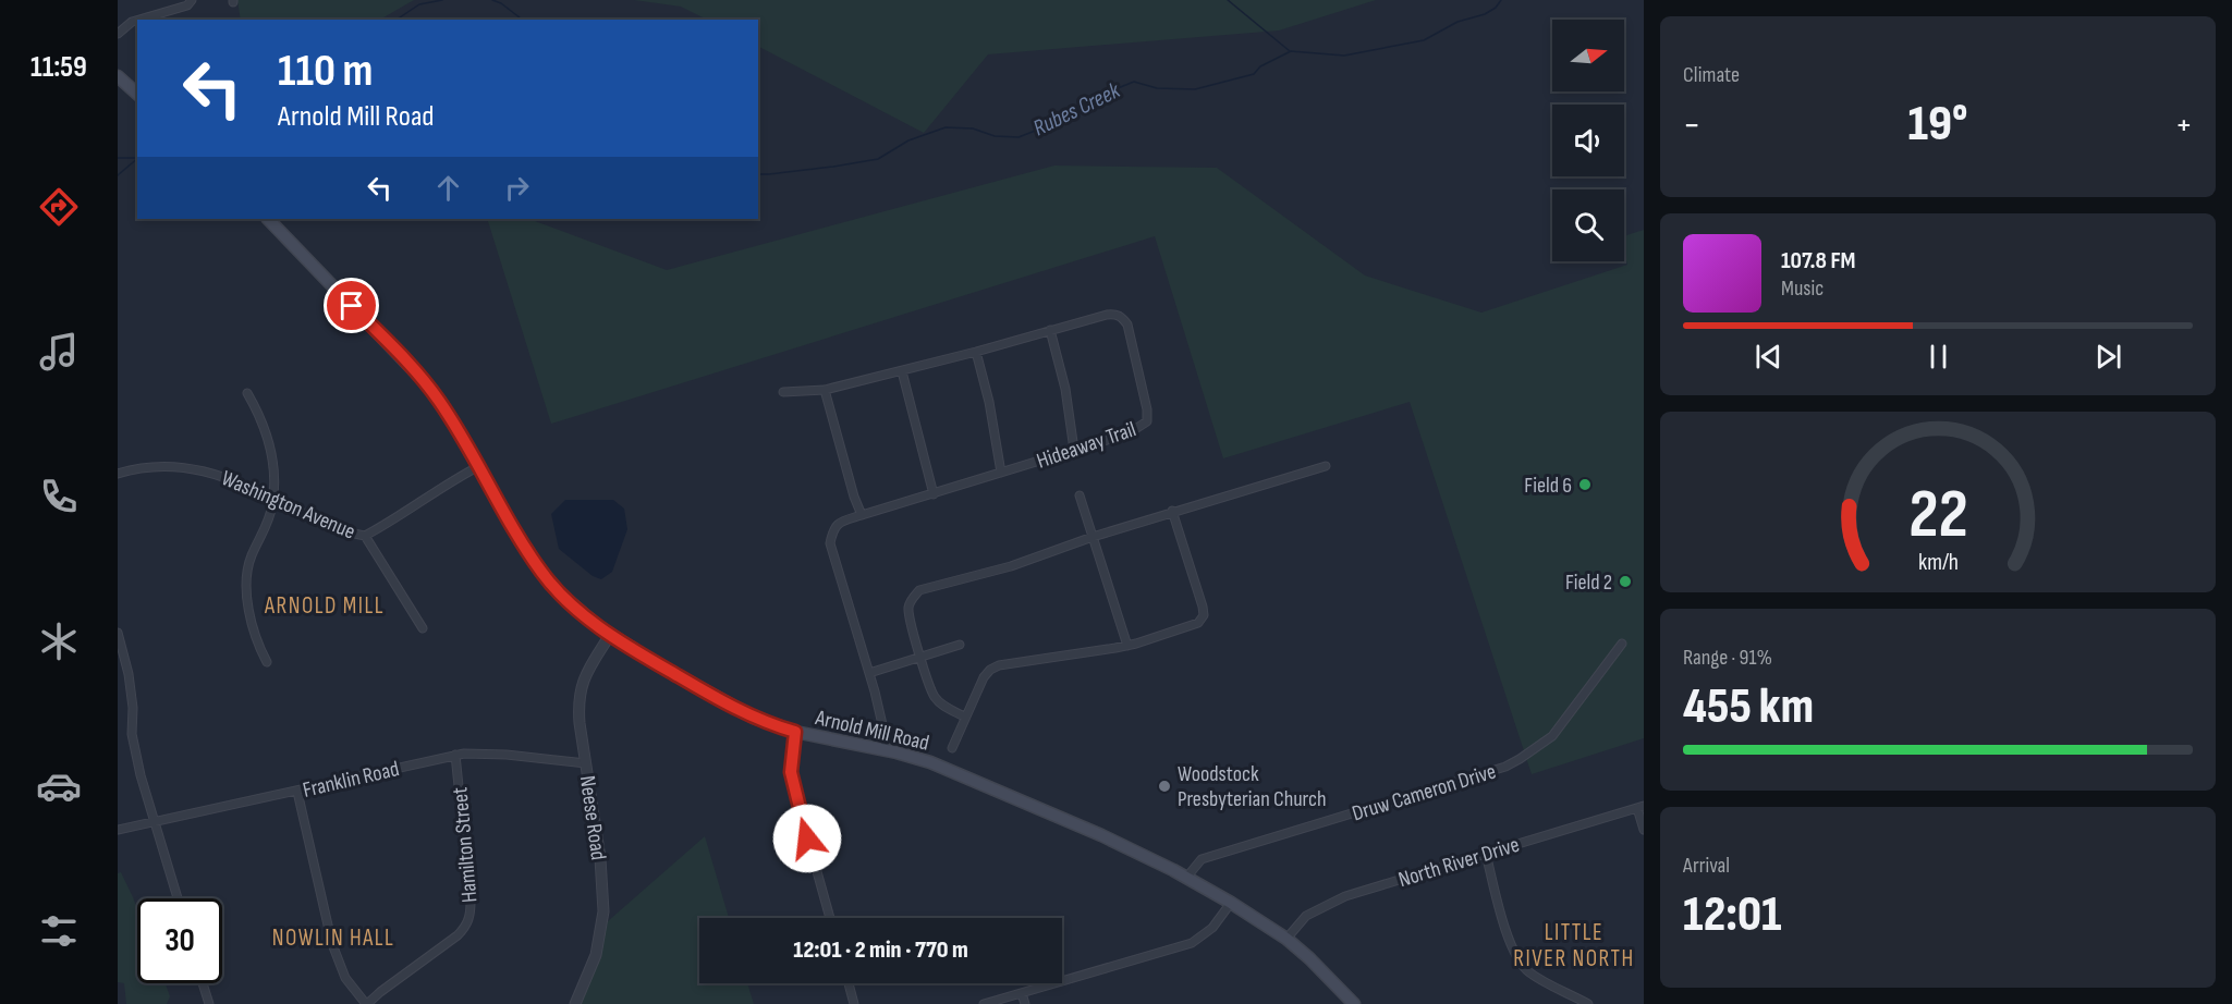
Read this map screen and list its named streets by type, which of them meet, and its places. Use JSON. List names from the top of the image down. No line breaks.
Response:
{"streets":{"main road":["Arnold Mill Road"],"street":["Hideaway Trail","Washington Avenue","Franklin Road","Druw Cameron Drive","Neese Road","Hamilton Street","North River Drive"]},"crossings":[["Washington Avenue","Arnold Mill Road"],["Arnold Mill Road","Druw Cameron Drive"],["Arnold Mill Road","Neese Road"],["Arnold Mill Road","North River Drive"],["Franklin Road","Neese Road"],["Franklin Road","Hamilton Street"]],"districts":["ARNOLD MILL","LITTLE RIVER NORTH","NOWLIN HALL"],"water":["Rubes Creek"],"places":["Field 6","Field 2","Woodstock Presbyterian Church"],"north":"right","page":{"tabs":"11:59","tile":["Climate",["Range · 91%","455 km"],["Arrival","12:01"]],"turn":["110 m","Arnold Mill Road"],"heat":["−","19°","+"],"song":["107.8 FM","Music"],"limit":"30","trip":"12:01 · 2 min · 770 m","gauge":["22","km/h"]}}
